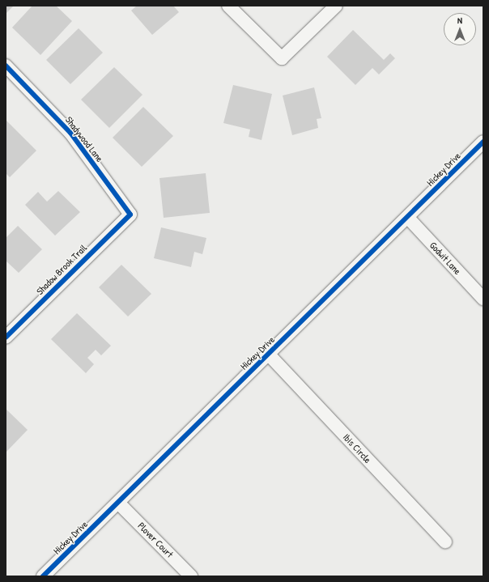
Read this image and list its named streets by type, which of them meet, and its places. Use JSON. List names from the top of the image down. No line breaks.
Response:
{"streets":{"street":["Shadywood Lane","Hickey Drive","Godwit Lane","Shadow Brook Trail","Ibis Circle","Plover Court"]},"crossings":[["Shadywood Lane","Shadow Brook Trail"],["Hickey Drive","Godwit Lane"],["Hickey Drive","Ibis Circle"],["Hickey Drive","Plover Court"]],"north":"top"}
